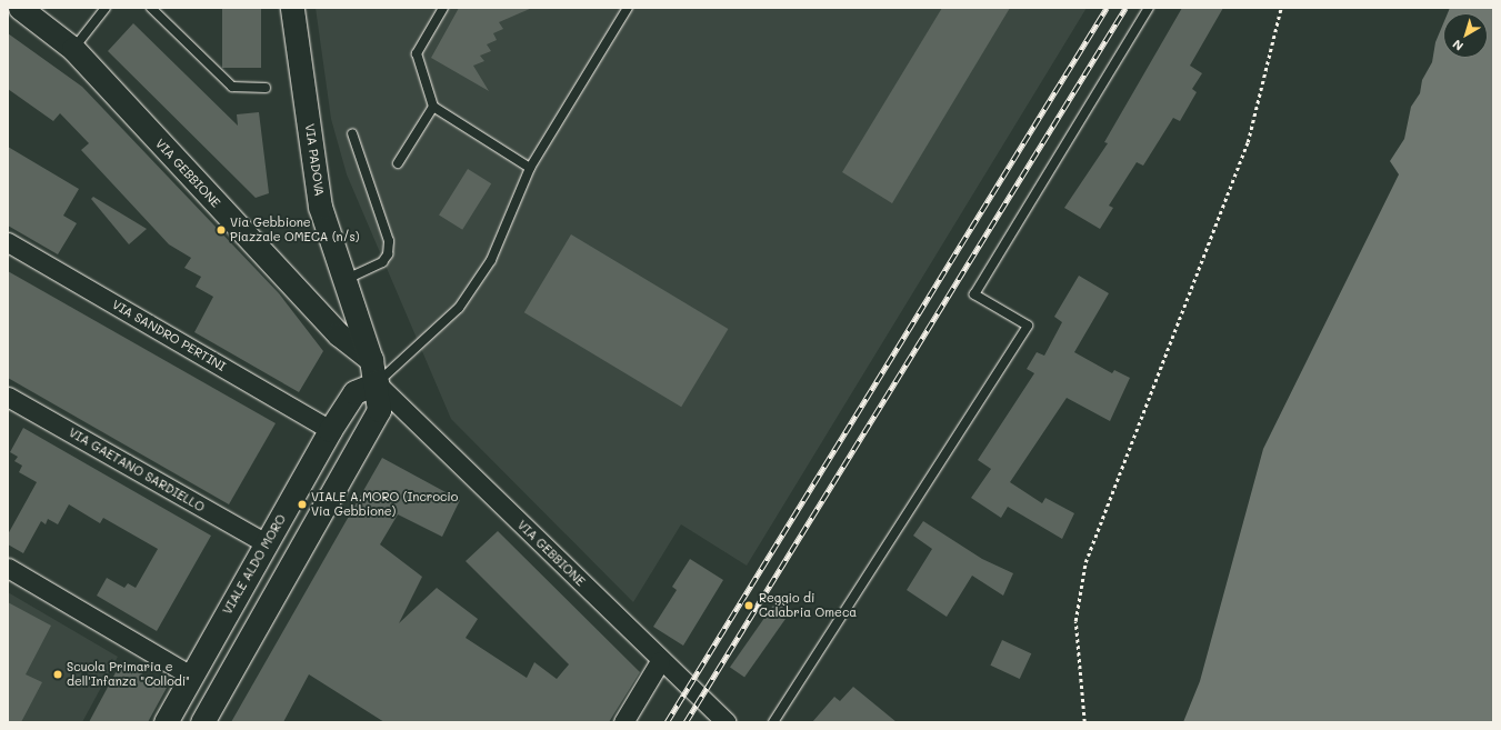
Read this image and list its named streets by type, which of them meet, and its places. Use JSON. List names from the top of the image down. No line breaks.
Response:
{"streets":{"street":["VIA PADOVA","VIA GEBBIONE","VIA SANDRO PERTINI","VIA GAETANO SARDIELLO","VIALE ALDO MORO"]},"crossings":[["VIA PADOVA","VIA GEBBIONE"],["VIA PADOVA","VIALE ALDO MORO"],["VIA GEBBIONE","VIALE ALDO MORO"],["VIA SANDRO PERTINI","VIALE ALDO MORO"],["VIA GAETANO SARDIELLO","VIALE ALDO MORO"]],"places":["Via Gebbione Piazzale OMECA (n/s)","VIALE A.MORO (Incrocio Via Gebbione)","Reggio di Calabria Omeca","Scuola Primaria e dell'Infanza \"Collodi\""],"north":"bottom left"}
